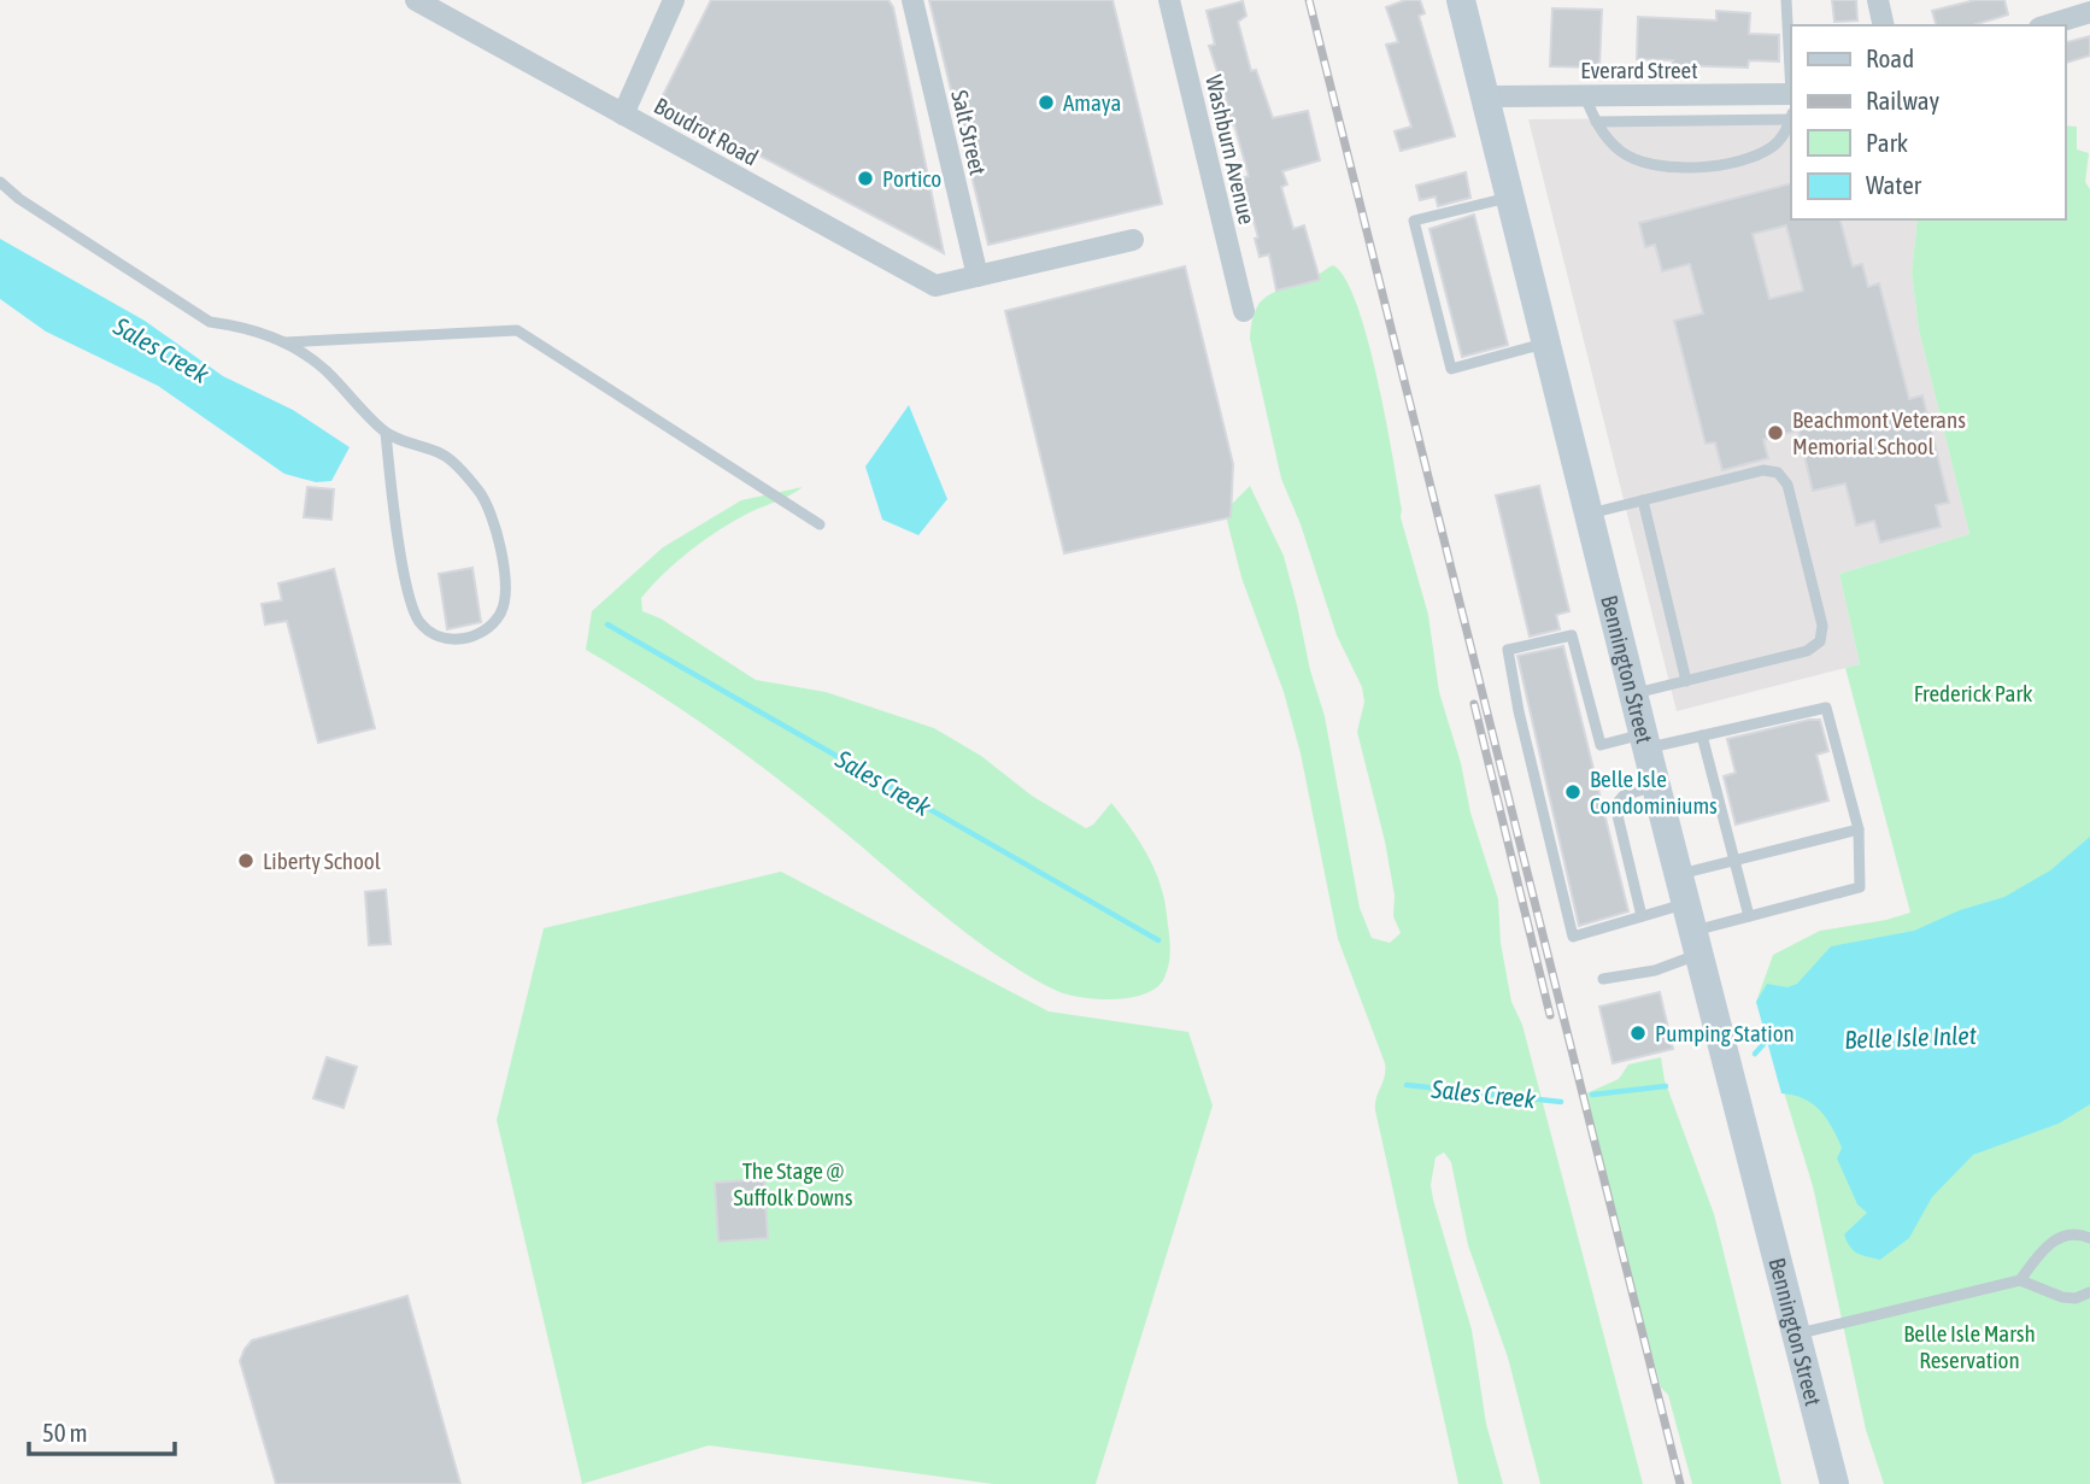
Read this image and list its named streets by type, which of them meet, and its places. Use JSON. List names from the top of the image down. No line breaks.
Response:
{"streets":{"main road":["Bennington Street"],"street":["Everard Street","Boudrot Road","Salt Street","Washburn Avenue"]},"crossings":[["Everard Street","Bennington Street"],["Boudrot Road","Salt Street"]],"water":["Sales Creek","Belle Isle Inlet"],"parks":["Frederick Park","The Stage @ Suffolk Downs","Belle Isle Marsh Reservation"],"places":["Amaya","Portico","Beachmont Veterans Memorial School","Belle Isle Condominiums","Liberty School","Pumping Station"],"legend":["Road","Railway","Park","Water"],"scale_bar":"50 m"}
